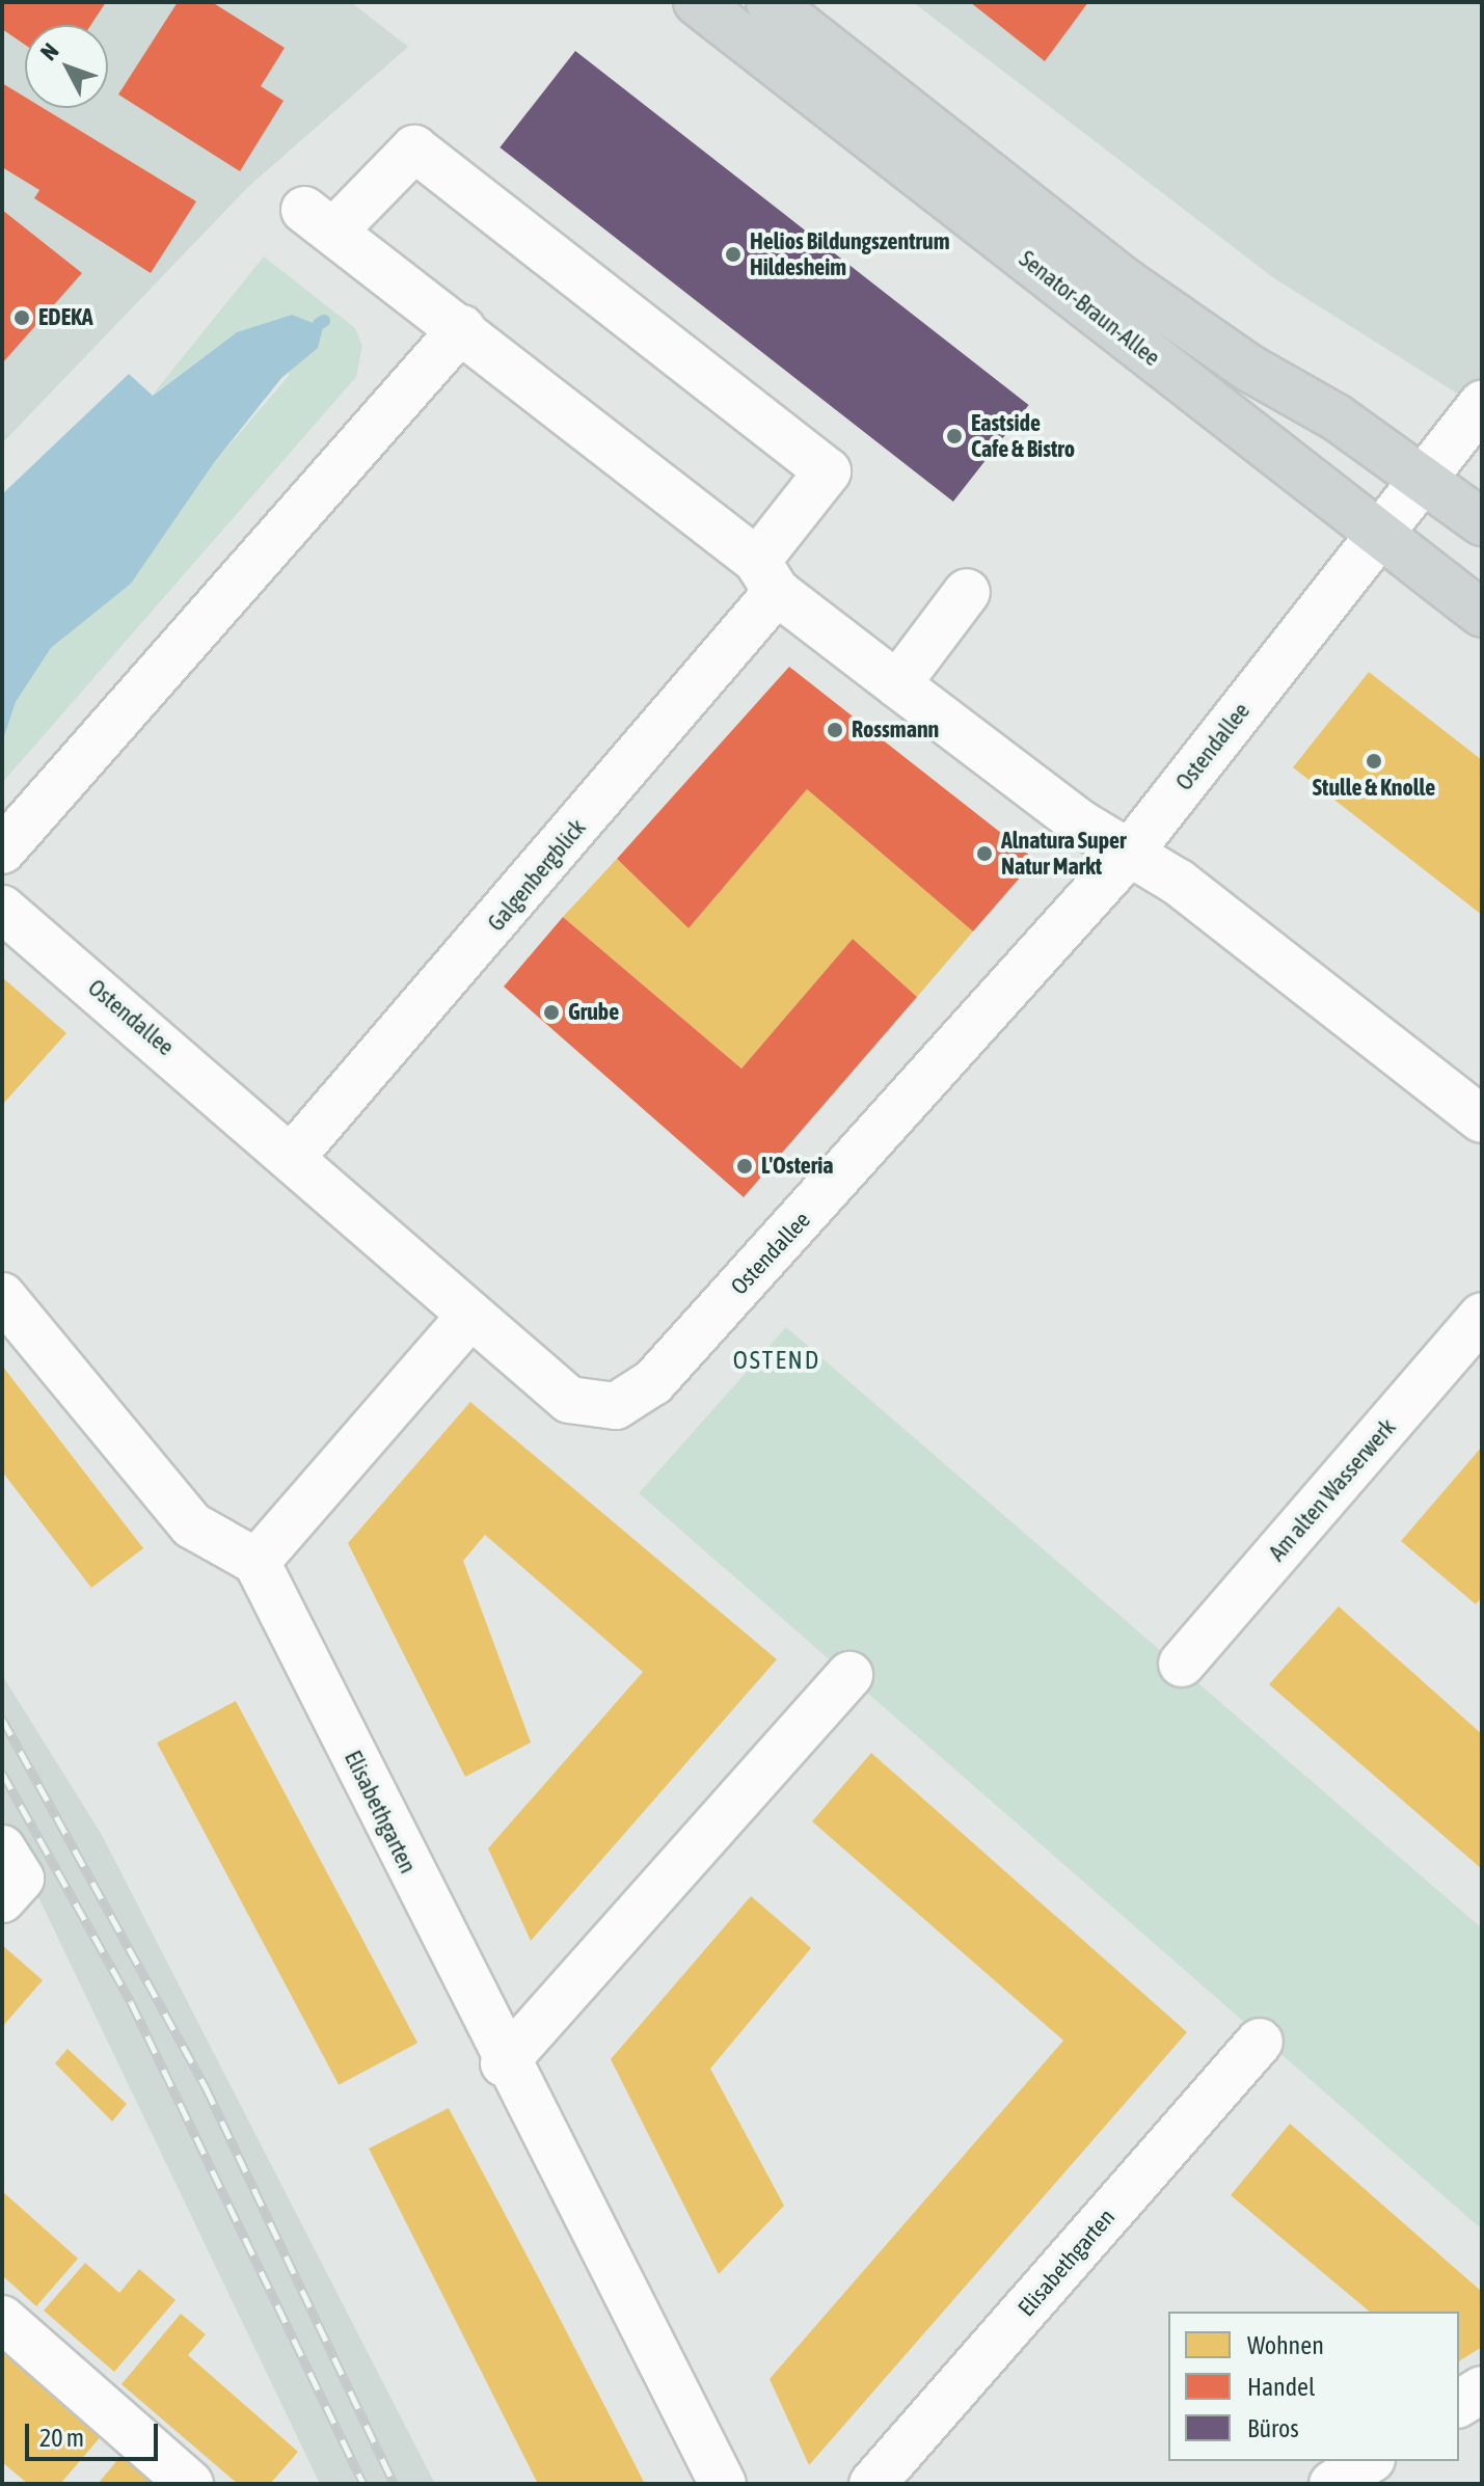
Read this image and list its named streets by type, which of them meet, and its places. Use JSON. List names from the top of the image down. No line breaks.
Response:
{"streets":{"main road":["Senator-Braun-Allee"],"street":["Ostendallee","Galgenbergblick","Am alten Wasserwerk","Elisabethgarten"]},"crossings":[["Senator-Braun-Allee","Ostendallee"],["Ostendallee","Galgenbergblick"]],"districts":["OSTEND"],"places":["Helios Bildungszentrum Hildesheim","EDEKA","Eastside Cafe & Bistro","Rossmann","Stulle & Knolle","Alnatura Super Natur Markt","Grube","L'Osteria"],"legend":["Wohnen","Handel","Büros"],"scale_bar":"20 m","north":"top left"}
